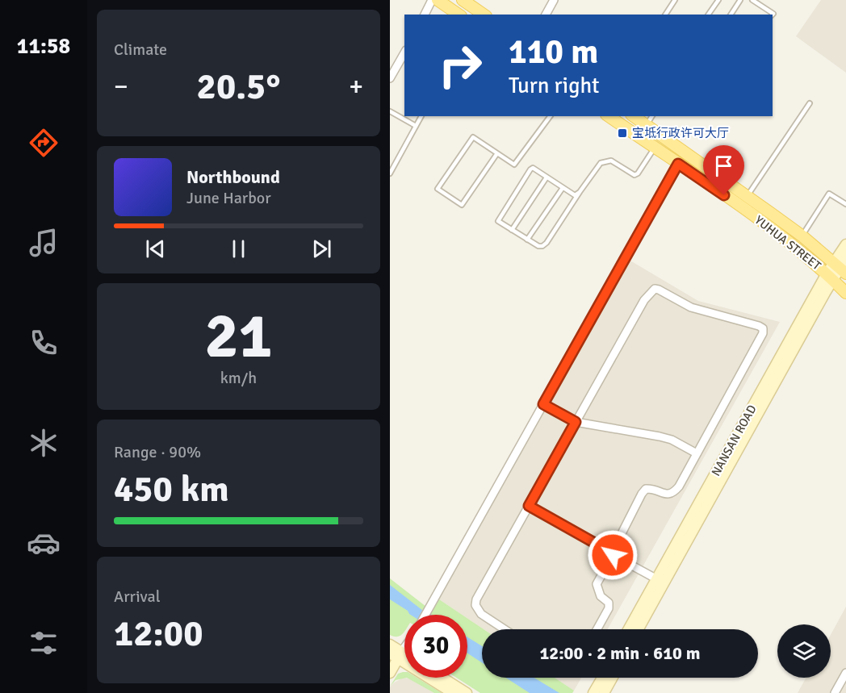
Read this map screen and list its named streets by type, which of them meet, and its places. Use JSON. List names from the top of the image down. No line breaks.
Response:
{"streets":{"main road":["YUHUA STREET"],"street":["NANSAN ROAD"]},"crossings":[["YUHUA STREET","NANSAN ROAD"]],"places":{"transit":["宝坻行政许可大厅"]},"page":{"tabs":"11:58","tile":["Climate",["21","km/h"],["Range · 90%","450 km"],["Arrival","12:00"]],"turn":["110 m","Turn right"],"heat":["−","20.5°","+"],"song":["Northbound","June Harbor"],"limit":"30","trip":"12:00 · 2 min · 610 m"}}
